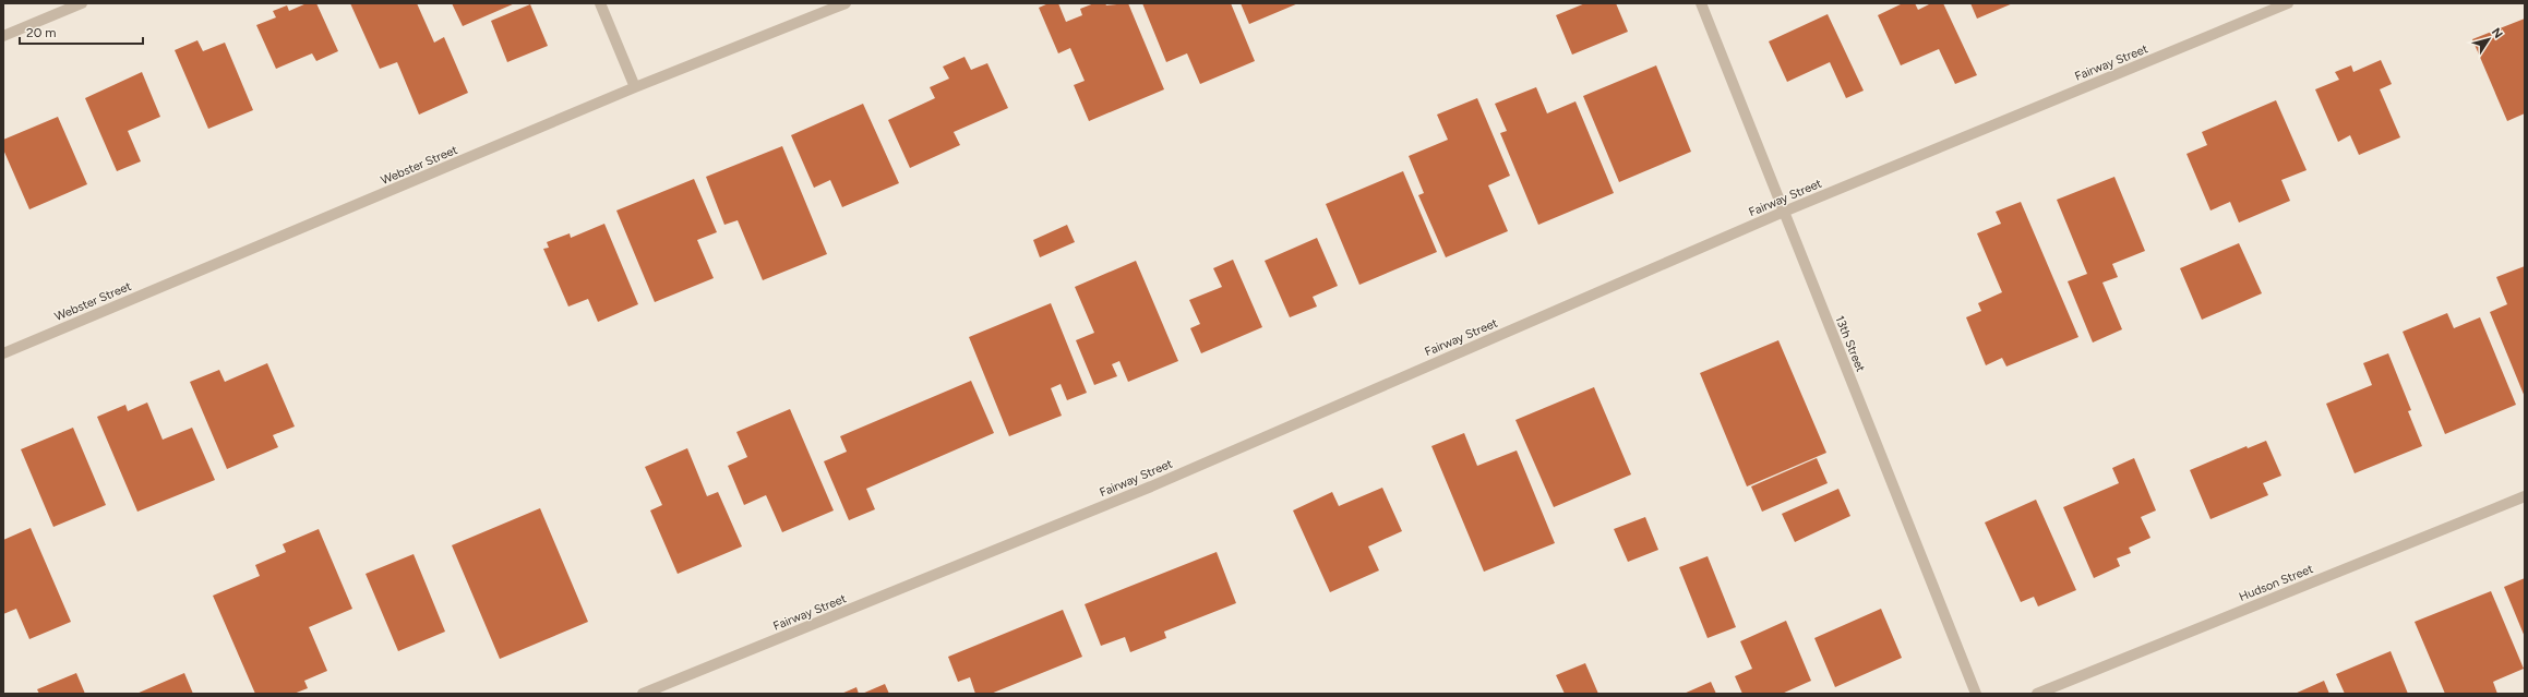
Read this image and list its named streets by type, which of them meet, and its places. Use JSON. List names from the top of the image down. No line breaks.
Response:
{"streets":{"street":["Fairway Street","Webster Street","13th Street","Hudson Street"]},"crossings":[["Fairway Street","13th Street"]],"scale_bar":"20 m","north":"top right"}
